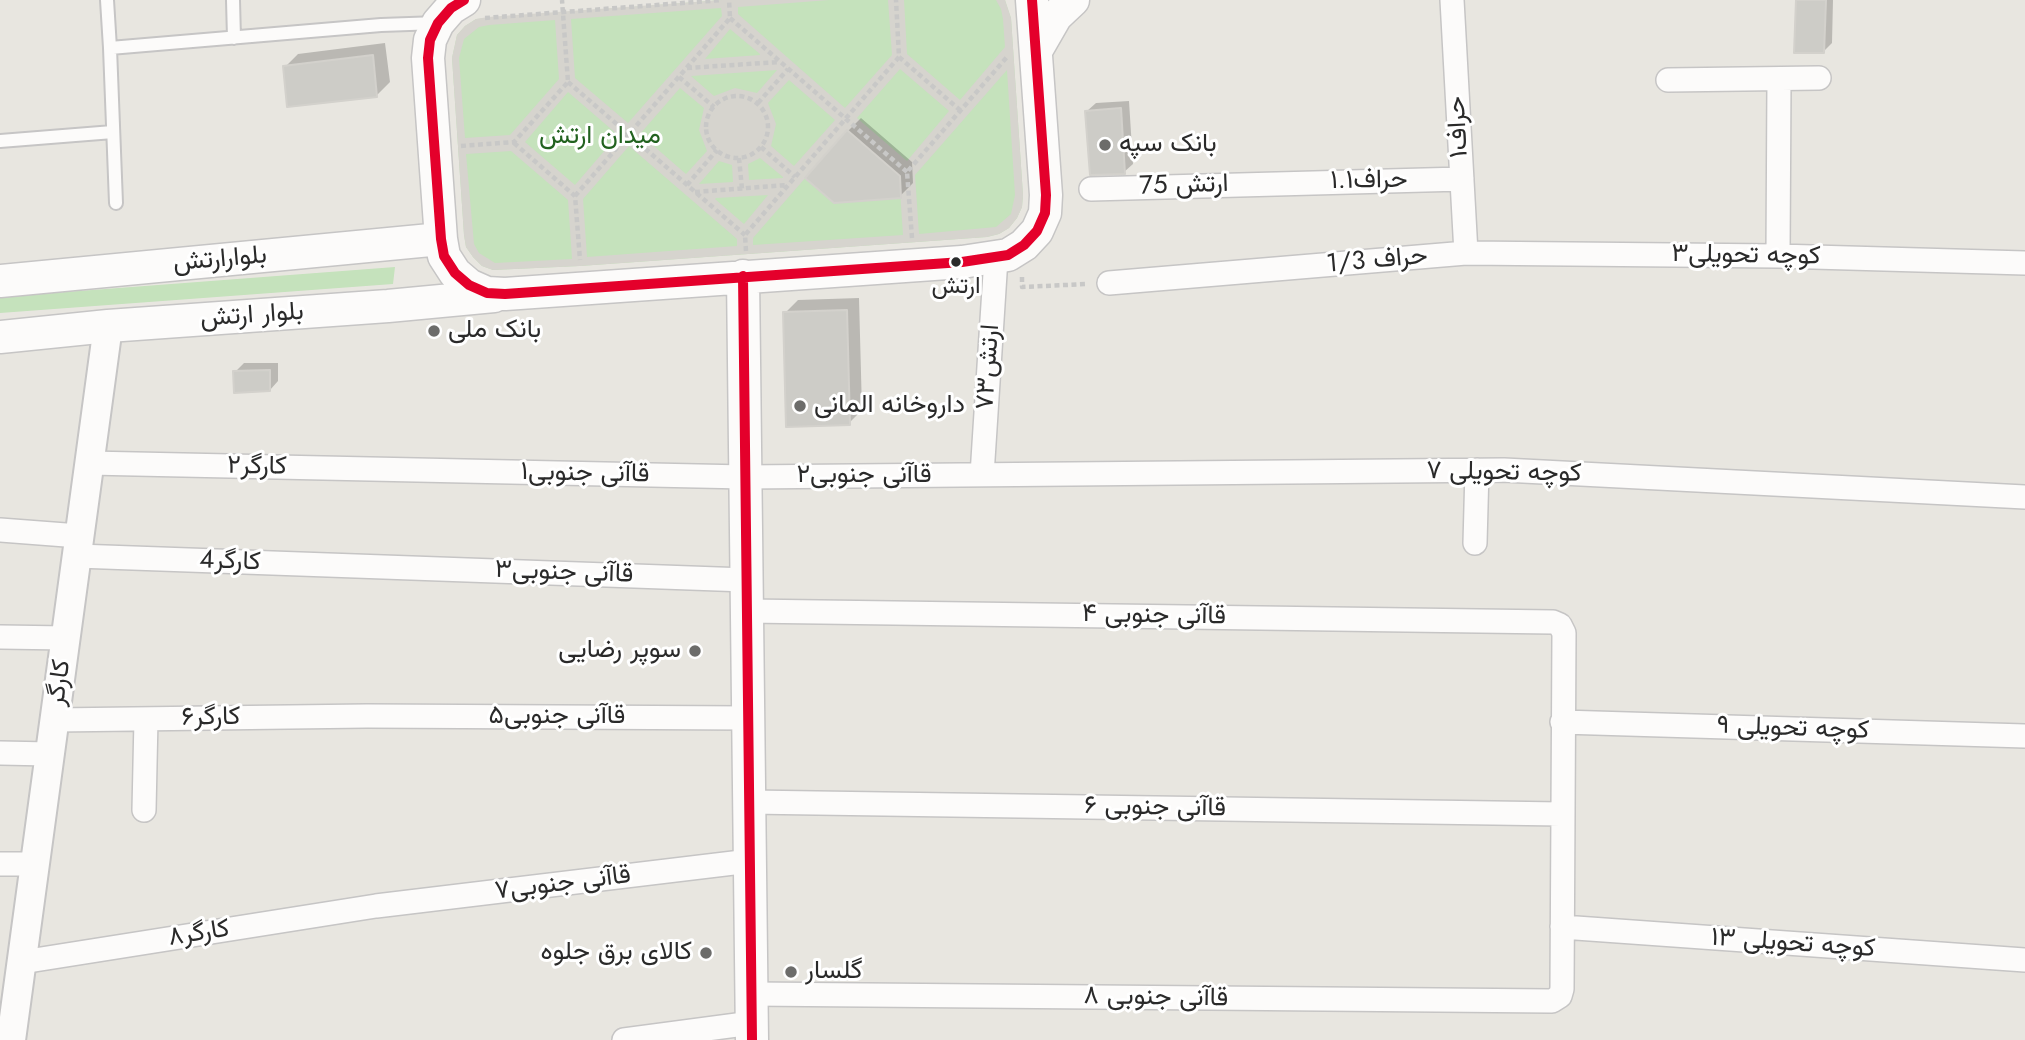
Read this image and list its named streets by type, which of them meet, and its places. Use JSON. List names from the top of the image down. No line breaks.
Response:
{"streets":{"main road":["بلوارارتش","بلوار ارتش"],"street":["حراف۱","حراف۱.۱","75 ارتش","کوچه تحویلی۳","1/3 حراف","ارتش۷۳","کارگر۲","کوچه تحویلی ۷","قاآنی جنوبی۱","۲قاآنی جنوبی","4کارگر","قاآنی جنوبی۳","قاآنی جنوبی ۴","کارگر","قاآنی جنوبی۵","کارگر۶","کوچه تحویلی ۹","قاآنی جنوبی ۶","قاآنی جنوبی۷","کارگر۸","کوچه تحویلی ۱۳","قاآنی جنوبی ۸"]},"crossings":[["حراف۱","حراف۱.۱"],["حراف۱","کوچه تحویلی۳"],["حراف۱","1/3 حراف"],["حراف۱.۱","75 ارتش"],["کوچه تحویلی۳","1/3 حراف"],["بلوار ارتش","کارگر"],["ارتش۷۳","کوچه تحویلی ۷"],["ارتش۷۳","۲قاآنی جنوبی"],["کارگر۲","قاآنی جنوبی۱"],["کارگر۲","کارگر"],["کوچه تحویلی ۷","۲قاآنی جنوبی"],["قاآنی جنوبی۱","۲قاآنی جنوبی"],["4کارگر","قاآنی جنوبی۳"],["4کارگر","کارگر"],["قاآنی جنوبی ۴","کوچه تحویلی ۹"],["کارگر","کارگر۶"],["کارگر","کارگر۸"],["قاآنی جنوبی۵","کارگر۶"],["قاآنی جنوبی۷","کارگر۸"],["کوچه تحویلی ۱۳","قاآنی جنوبی ۸"]],"parks":["میدان ارتش"],"places":["بانک سپه","ارتش","بانک ملی","داروخانه المانی","سوپر رضایی","کالای برق جلوه","گلسار"]}
